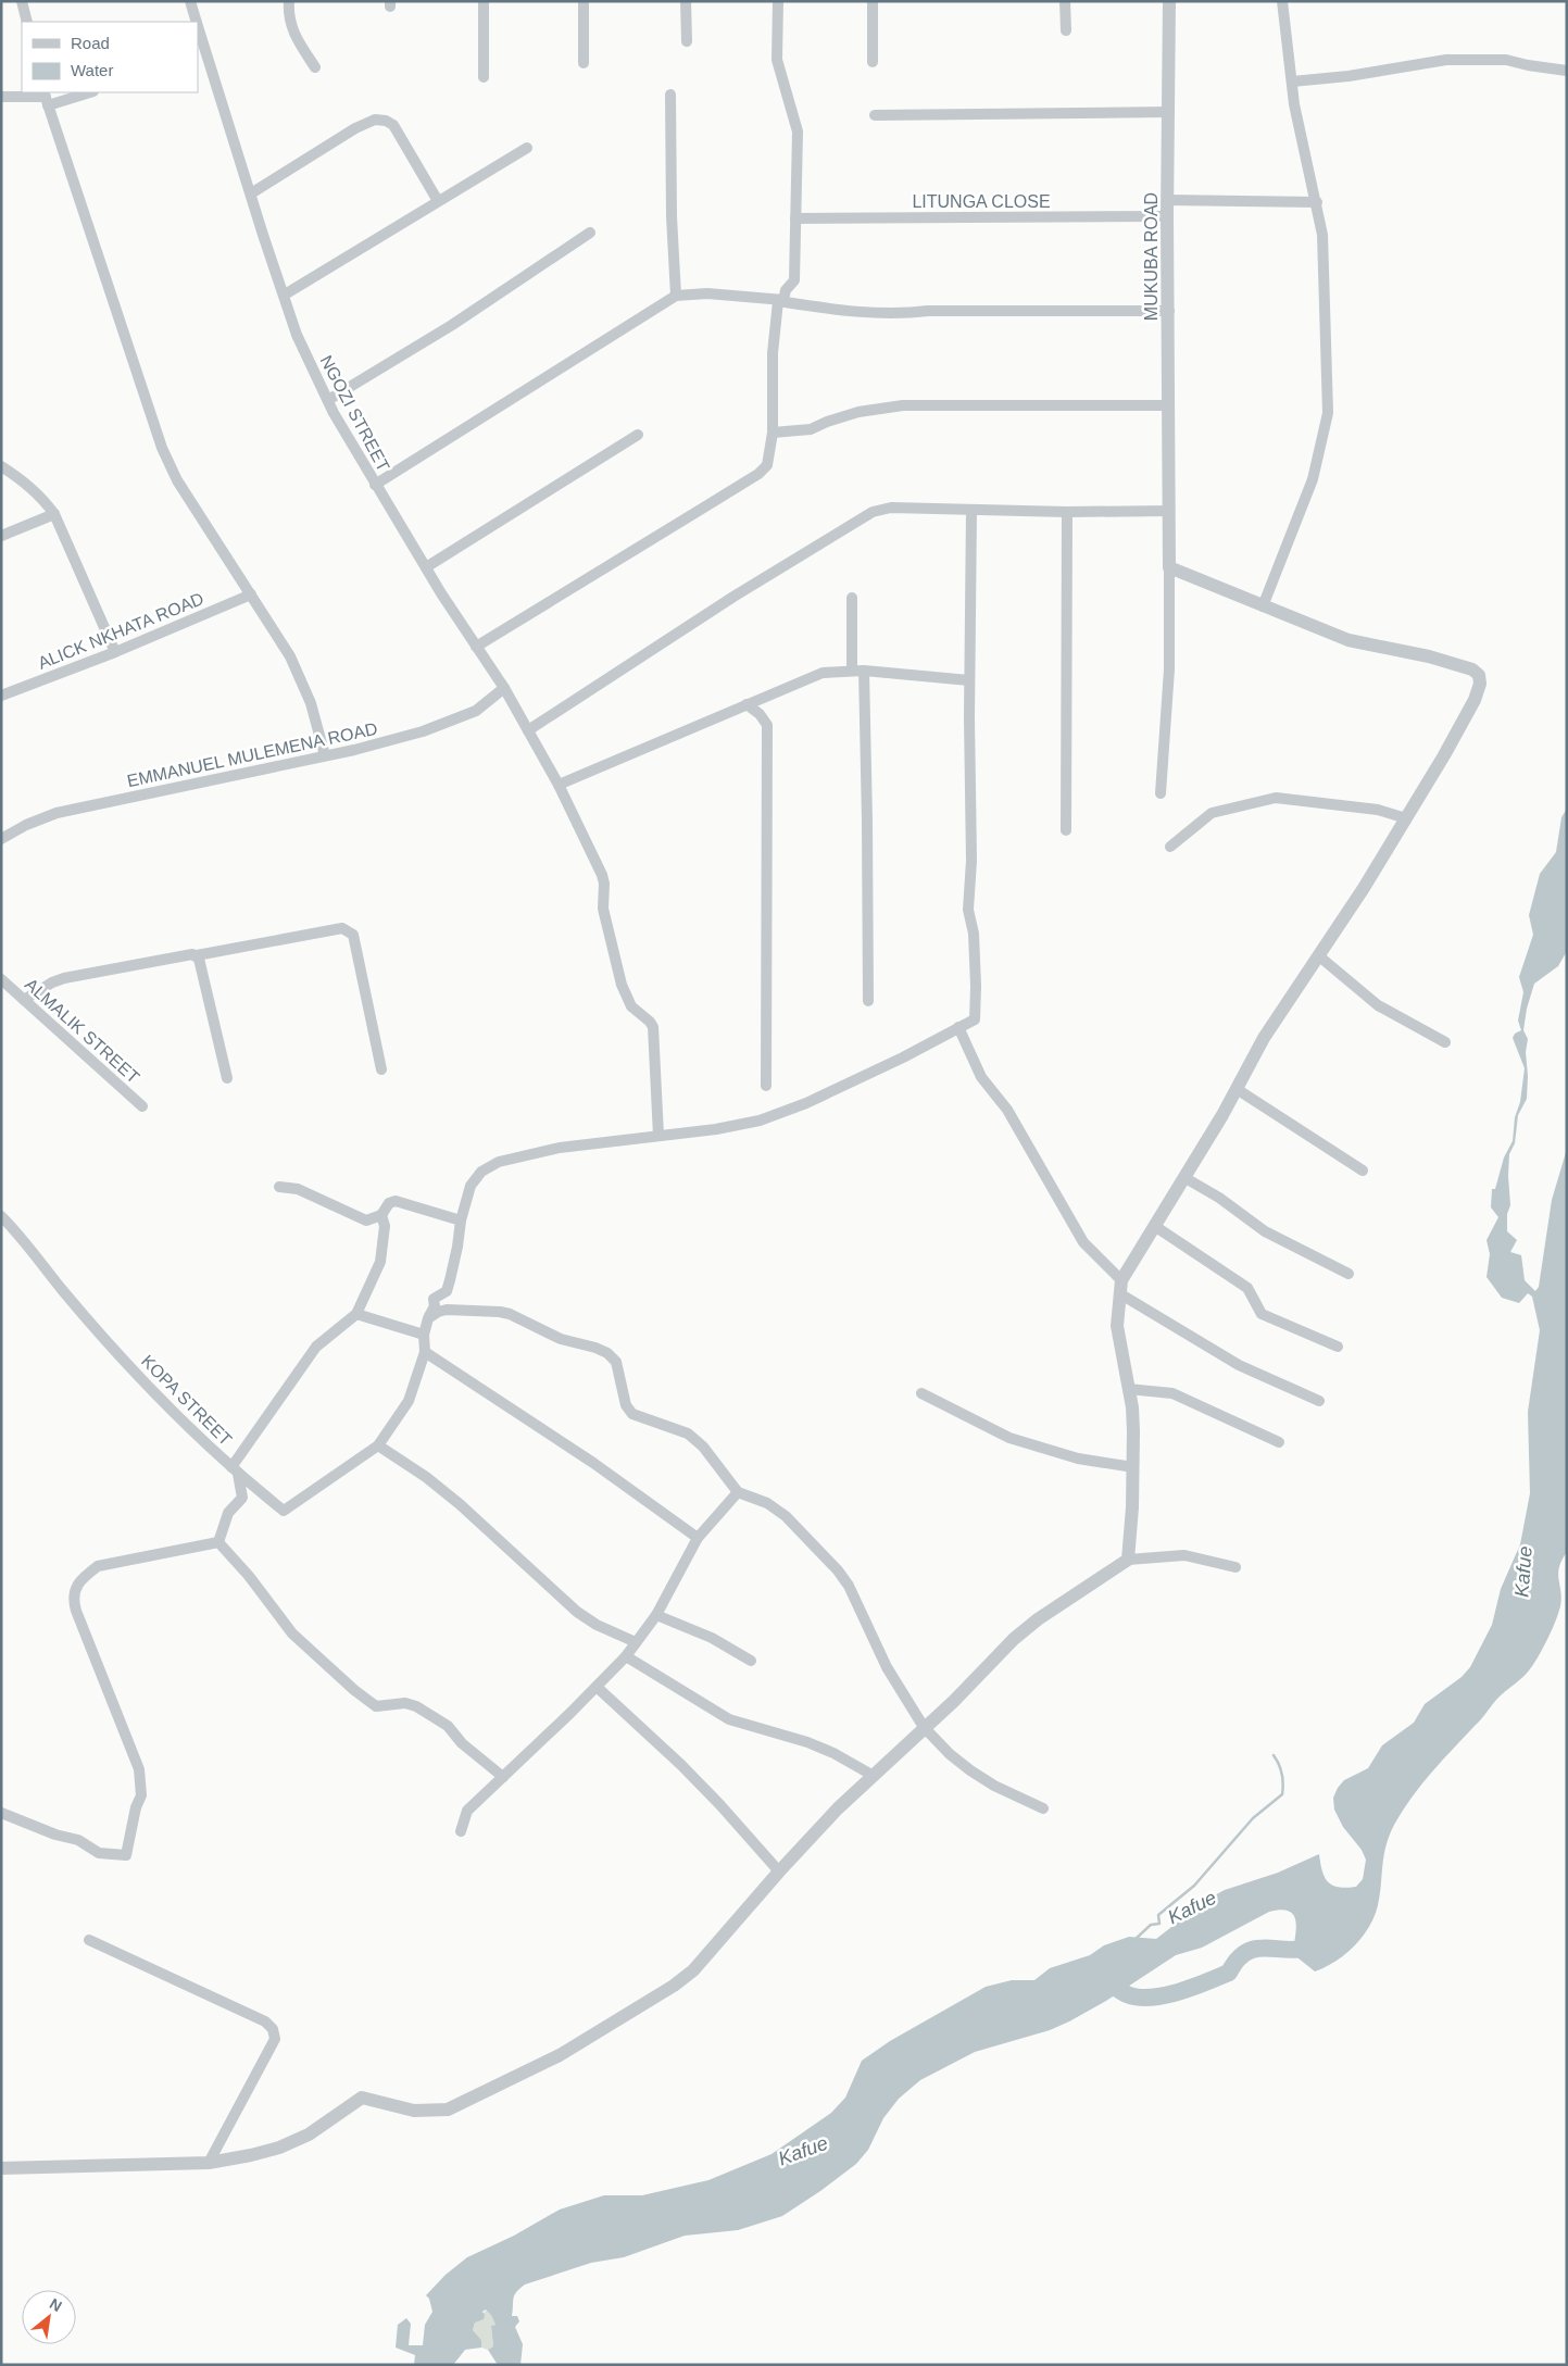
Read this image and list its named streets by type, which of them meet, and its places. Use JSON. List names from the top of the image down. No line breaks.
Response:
{"streets":{"street":["LITUNGA CLOSE","MUKUBA ROAD","NGOZI STREET","ALICK NKHATA ROAD","EMMANUEL MULEMENA ROAD","ALMALIK STREET","KOPA STREET"]},"crossings":[["LITUNGA CLOSE","MUKUBA ROAD"],["NGOZI STREET","EMMANUEL MULEMENA ROAD"]],"water":["Kafue"],"legend":["Road","Water"],"north":"top right"}
